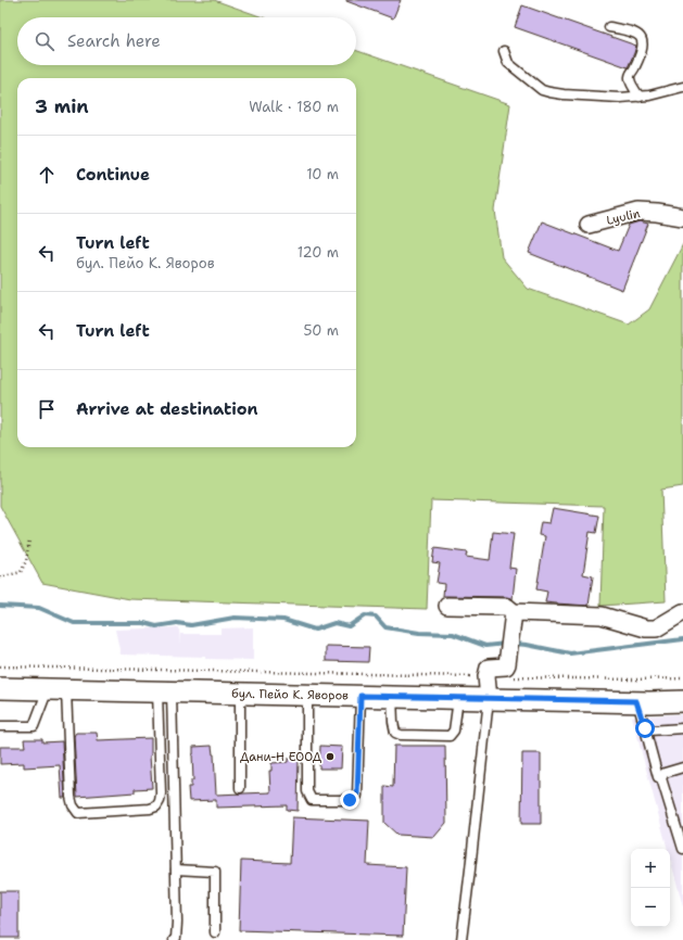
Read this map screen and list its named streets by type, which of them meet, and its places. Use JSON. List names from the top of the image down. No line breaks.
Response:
{"streets":{"street":["Lyulin","бул. Пейо К. Яворов"]},"places":["Дани-Н ЕООД"],"page":{"search":"Search here","heading":["3 min","Walk · 180 m"],"list":[["Continue","10 m"],["Turn left","бул. Пейо К. Яворов","120 m"],["Turn left","50 m"],"Arrive at destination"],"map_buttons":["+","−"]}}
